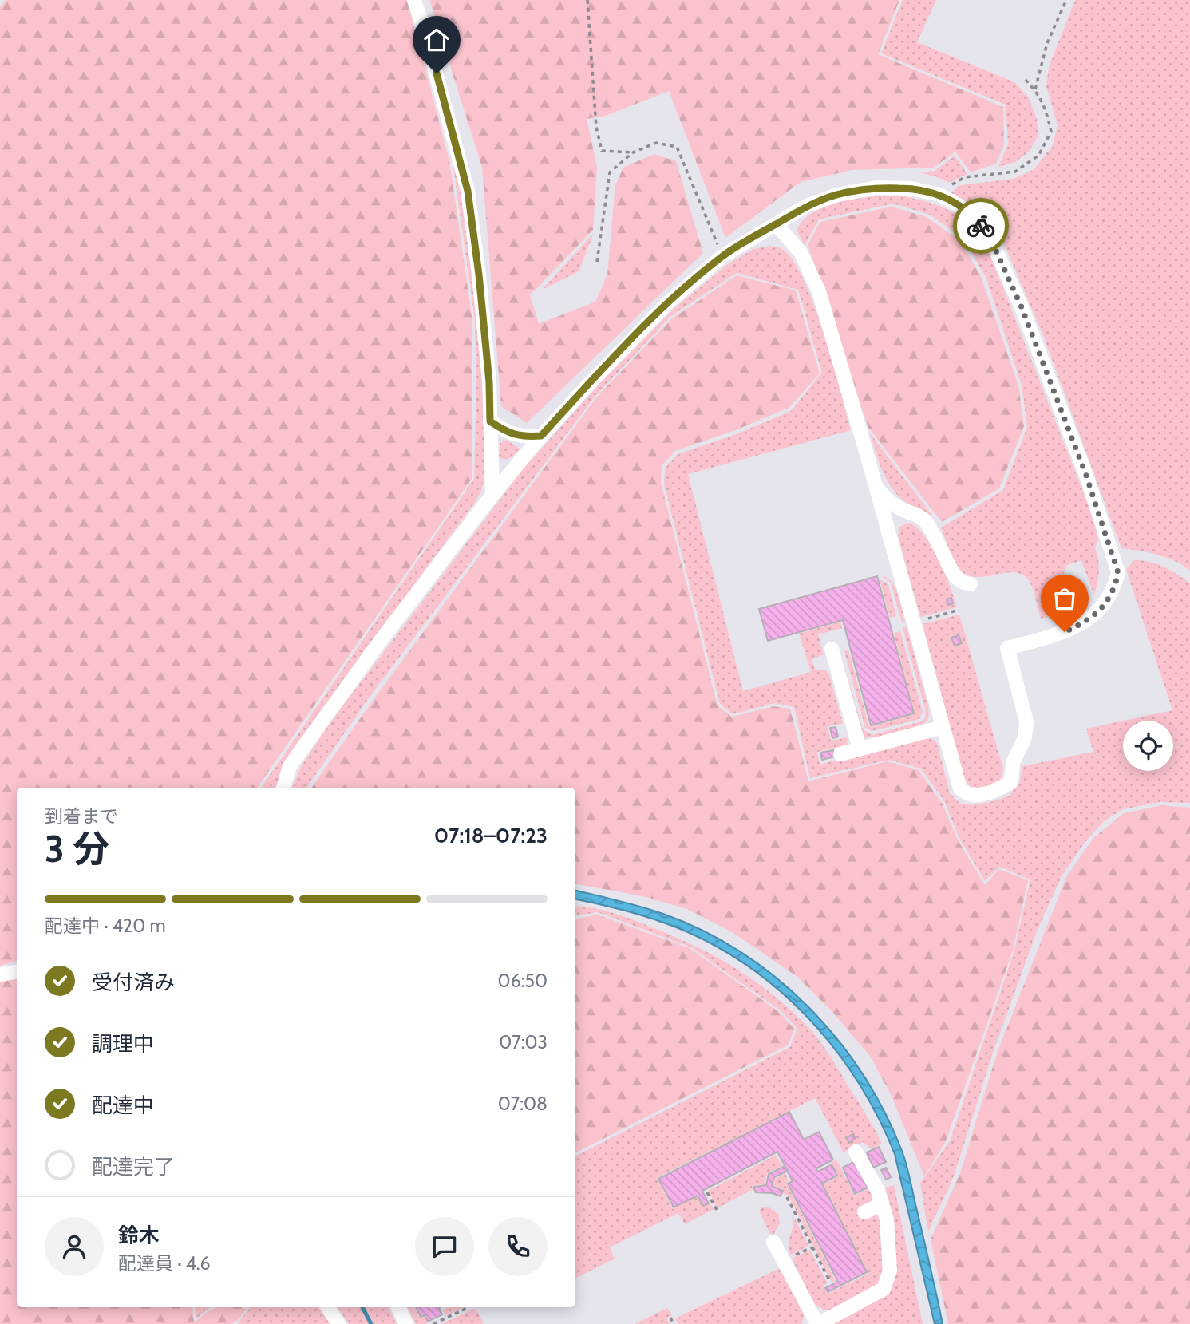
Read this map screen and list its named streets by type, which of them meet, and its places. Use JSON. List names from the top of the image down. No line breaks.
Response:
{"page":{"heading":["3 分","到着まで","07:18–07:23"],"panel":["鈴木","配達員 · 4.6"],"bar":"配達中 · 420 m","list":[["受付済み","06:50"],["調理中","07:03"],["配達中","07:08"],"配達完了"]}}
